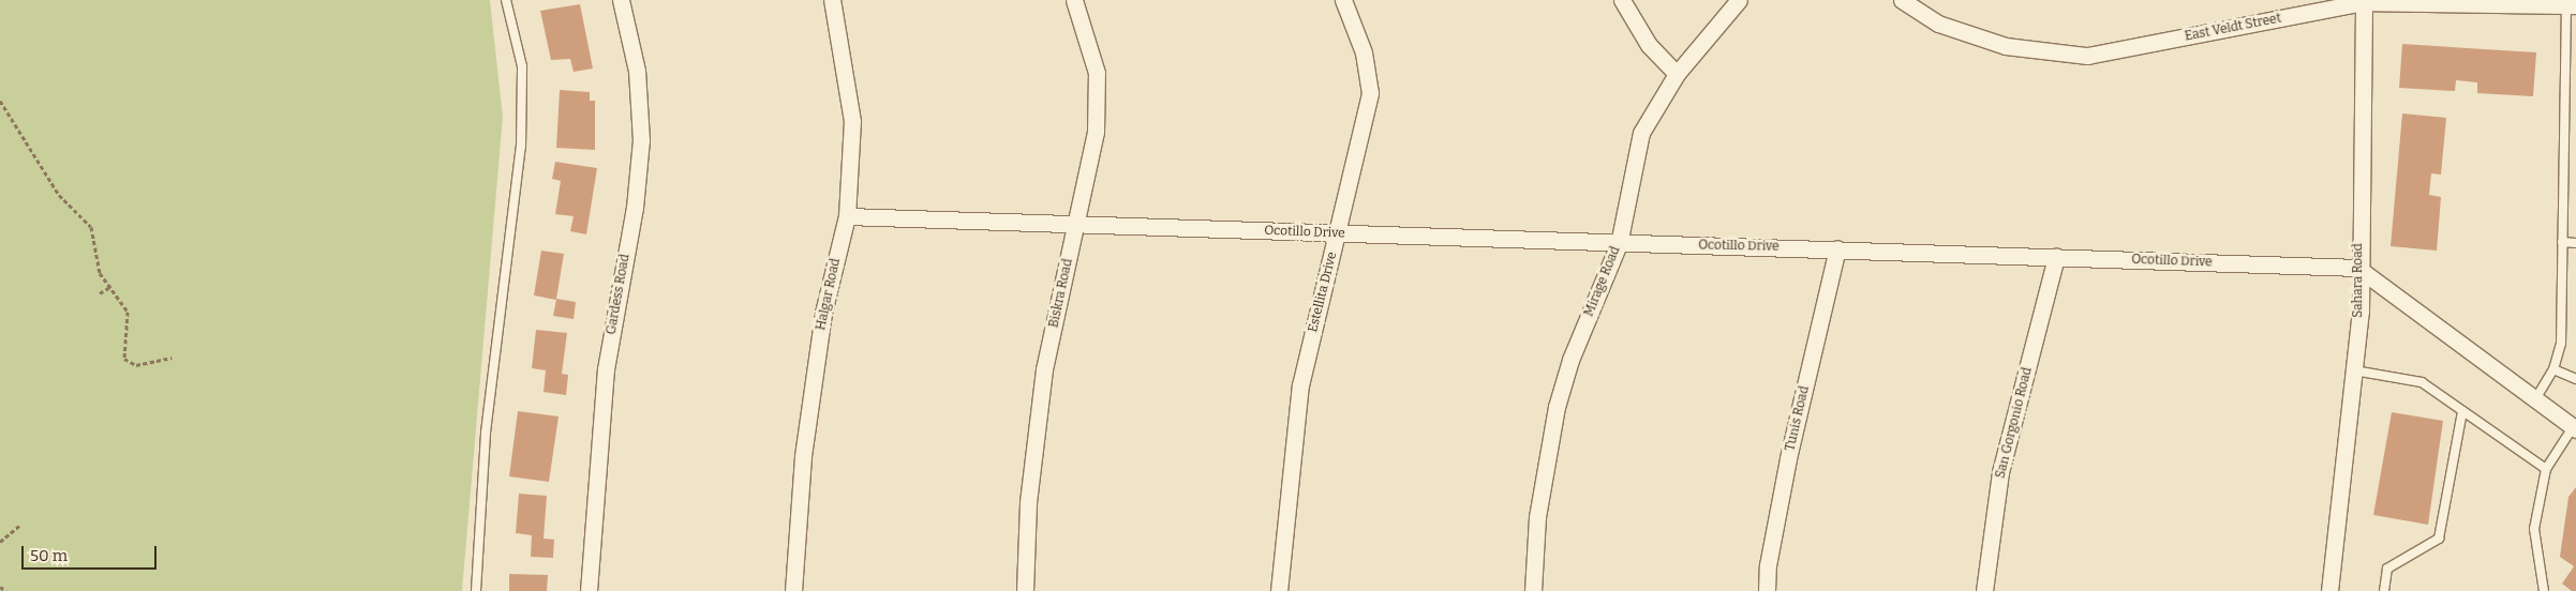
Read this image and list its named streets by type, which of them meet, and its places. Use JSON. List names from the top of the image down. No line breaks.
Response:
{"streets":{"street":["East Veldt Street","Ocotillo Drive","Sahara Road","Mirage Road","Estellita Drive","Biskra Road","Gardess Road","Halgar Road","Tunis Road","San Gorgonio Road"]},"crossings":[["East Veldt Street","Sahara Road"],["Ocotillo Drive","Sahara Road"],["Ocotillo Drive","Mirage Road"],["Ocotillo Drive","Estellita Drive"],["Ocotillo Drive","Biskra Road"],["Ocotillo Drive","Halgar Road"],["Ocotillo Drive","Tunis Road"],["Ocotillo Drive","San Gorgonio Road"]],"scale_bar":"50 m"}
